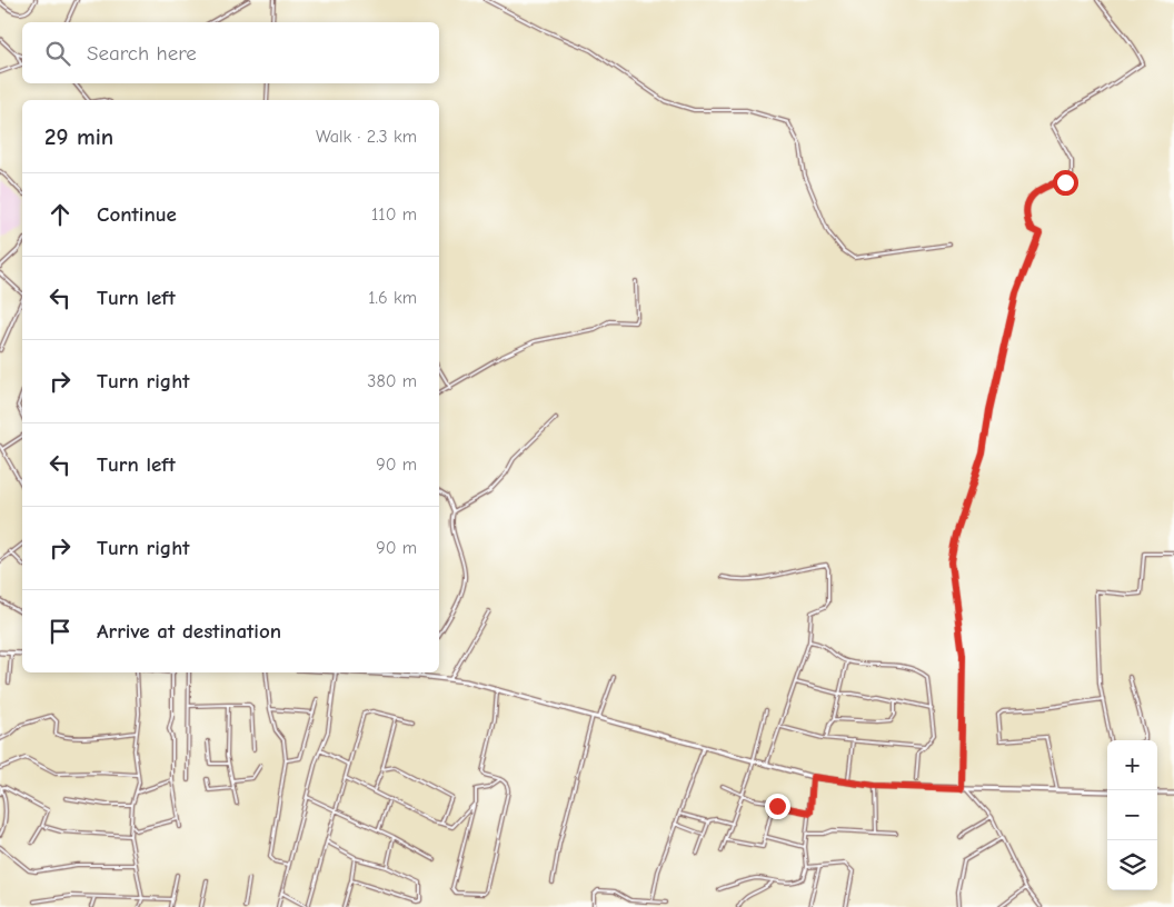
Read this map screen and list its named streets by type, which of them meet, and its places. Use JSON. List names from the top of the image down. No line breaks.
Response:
{"page":{"search":"Search here","heading":["29 min","Walk · 2.3 km"],"list":[["Continue","110 m"],["Turn left","1.6 km"],["Turn right","380 m"],["Turn left","90 m"],["Turn right","90 m"],"Arrive at destination"],"map_buttons":["+","−"]}}
